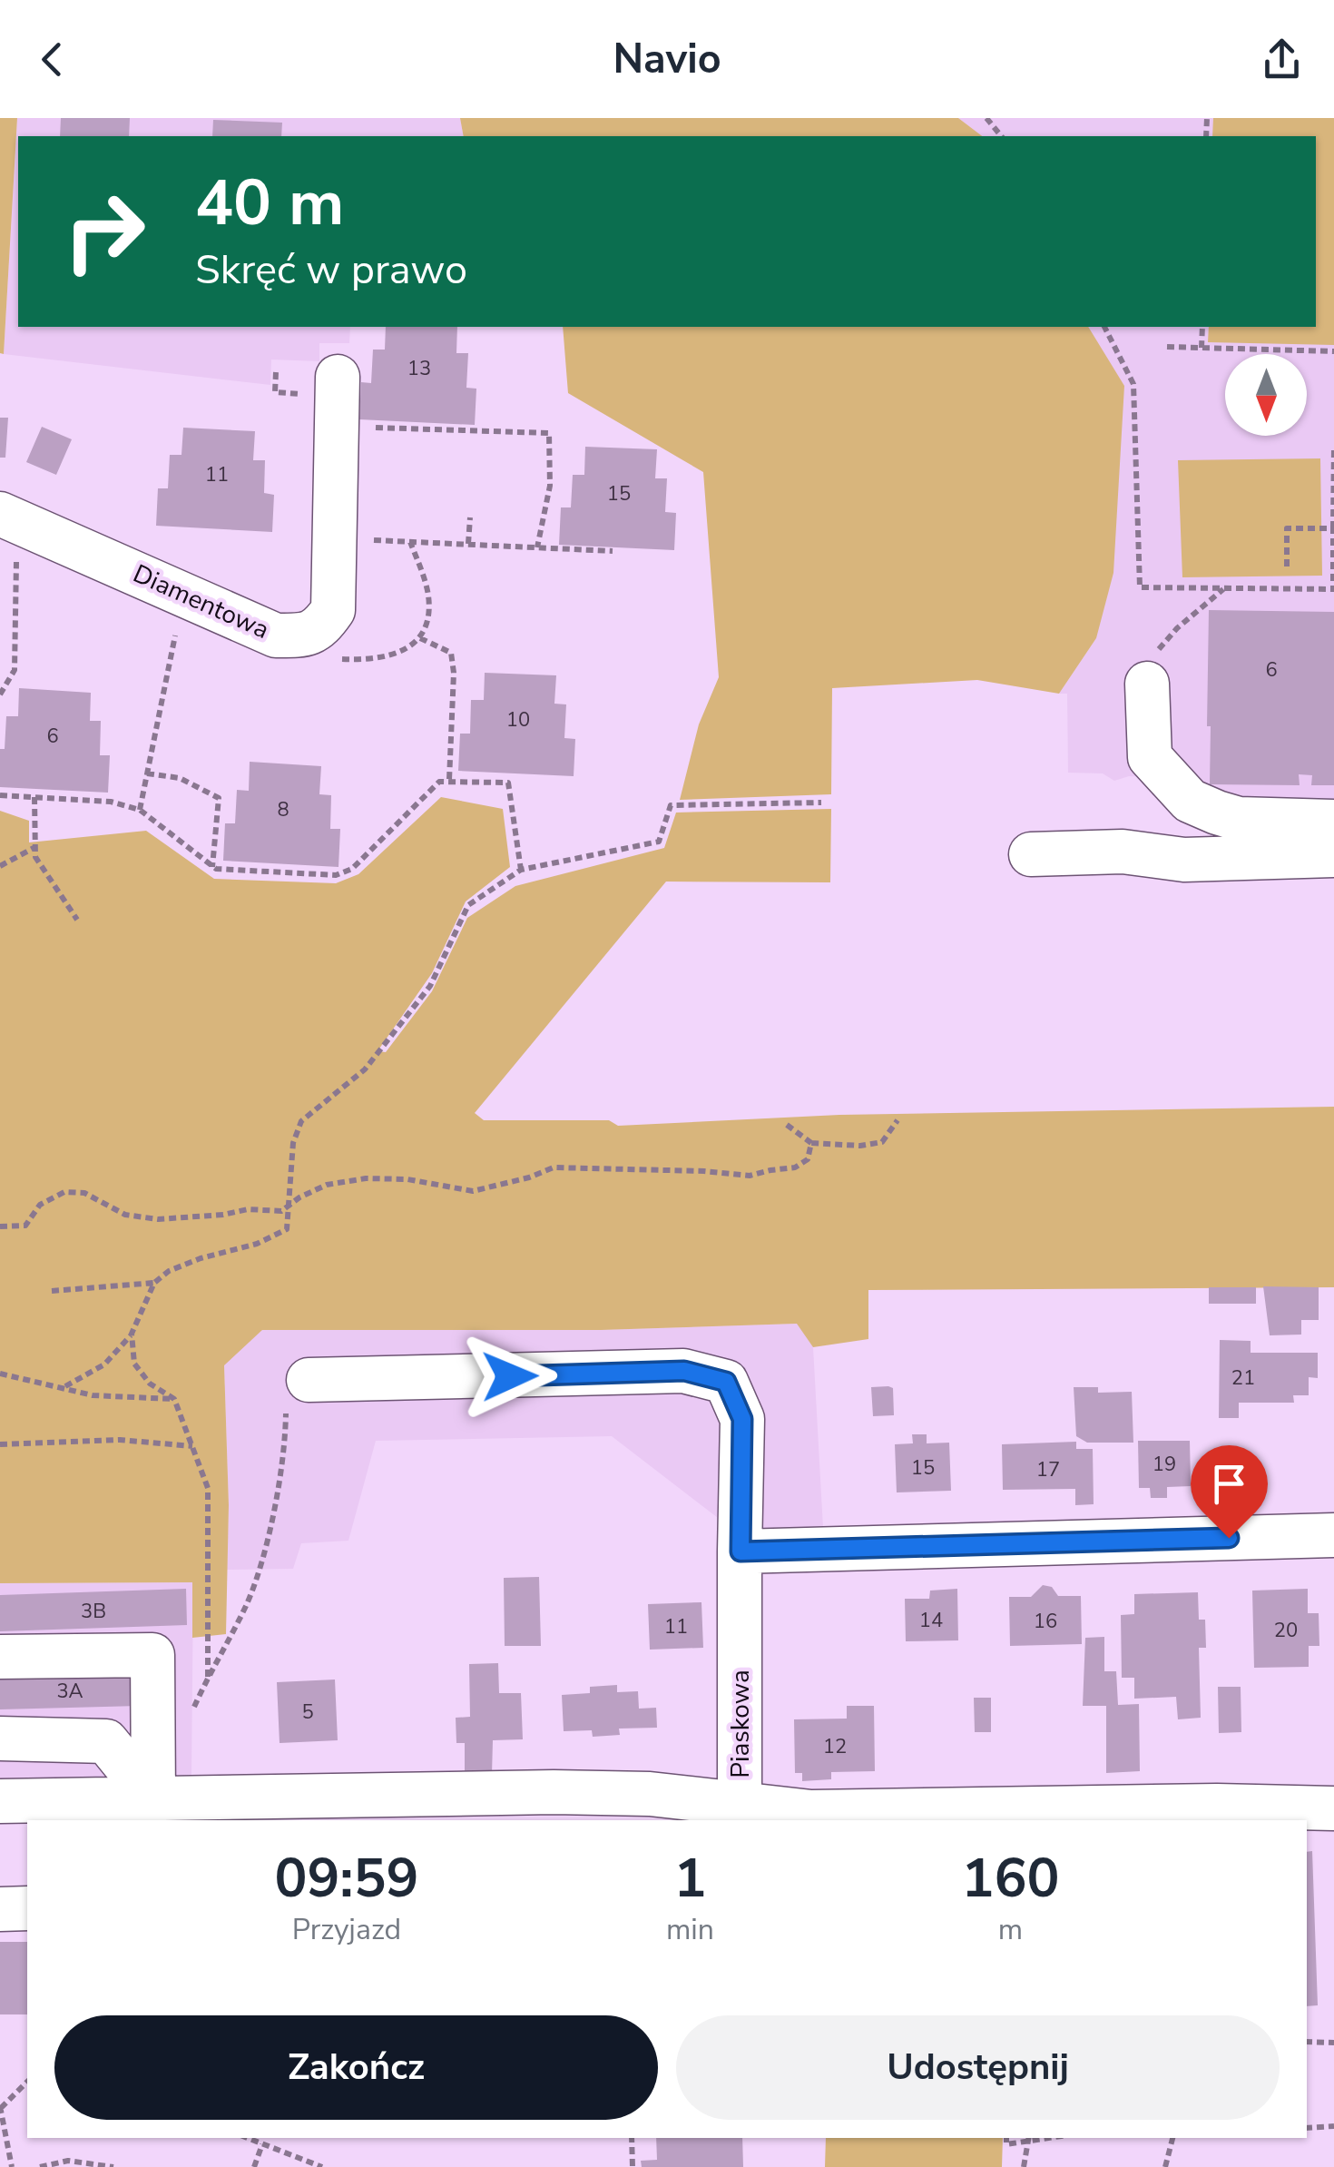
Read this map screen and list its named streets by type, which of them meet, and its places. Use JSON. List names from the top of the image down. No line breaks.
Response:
{"streets":{"street":["Diamentowa","Piaskowa"]},"house_numbers":["13","11","15","6","10","6","8","21","19","15","17","3B","14","16","11","20","3A","5","12"],"north":"bottom","page":{"header":"Navio","turn":["40 m","Skręć w prawo"],"eta":["09:59","Przyjazd","1","min","160","m"],"buttons":["Zakończ","Udostępnij"]}}
